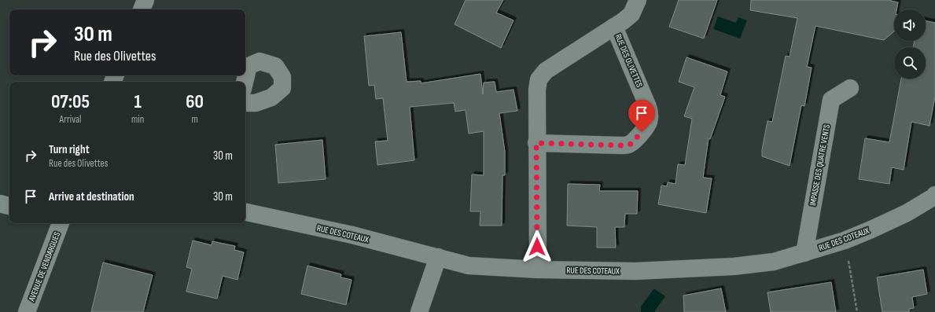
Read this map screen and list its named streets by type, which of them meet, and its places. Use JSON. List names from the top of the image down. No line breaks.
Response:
{"streets":{"street":["RUE DES OLIVETTES","IMPASSE DES QUATRE VENTS","RUE DES COTEAUX","AVENUE DE VENDARGUES"]},"crossings":[["RUE DES OLIVETTES","RUE DES COTEAUX"],["IMPASSE DES QUATRE VENTS","RUE DES COTEAUX"]],"page":{"turn":["30 m","Rue des Olivettes"],"eta":["07:05","Arrival","1","min","60","m"],"list":[{"name":"Turn right","note":"Rue des Olivettes","value":"30 m"},{"name":"Arrive at destination","value":"30 m"}]}}
